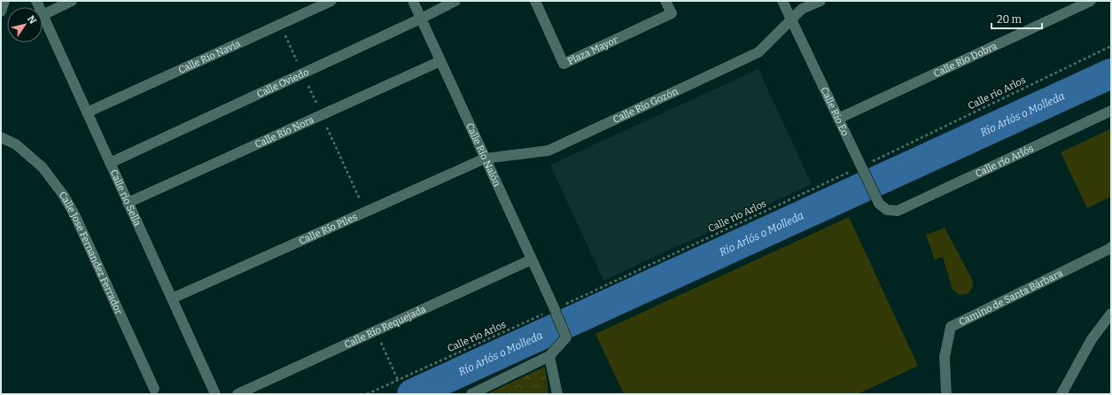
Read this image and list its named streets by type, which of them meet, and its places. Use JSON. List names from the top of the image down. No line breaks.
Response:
{"streets":{"street":["Plaza Mayor","Calle Rio Navia","Calle Río Dobra","Calle Oviedo","Calle Río Gozón","Calle Río Eo","Calle Río Nora","Calle Río Nalón","Calle río Arlós","Calle rio Sella","Calle Río Piles","Calle Jose Fernandez Ferrador","Camino de Santa Bárbara","Calle Río Requejada"],"path":["Calle rio Arlos"]},"crossings":[["Calle Rio Navia","Calle rio Sella"],["Calle Río Dobra","Calle Río Eo"],["Calle Oviedo","Calle Río Nalón"],["Calle Oviedo","Calle rio Sella"],["Calle rio Arlos","Calle Río Eo"],["Calle rio Arlos","Calle Río Nalón"],["Calle Río Gozón","Calle Río Eo"],["Calle Río Gozón","Calle Río Nalón"],["Calle Río Gozón","Calle Río Piles"],["Calle Río Eo","Calle río Arlós"],["Calle Río Nora","Calle Río Nalón"],["Calle Río Nora","Calle rio Sella"],["Calle Río Nalón","Calle Río Piles"],["Calle Río Nalón","Calle Río Requejada"],["Calle rio Sella","Calle Río Piles"]],"water":["Río Arlós o Molleda"],"scale_bar":"20 m","north":"top right"}
